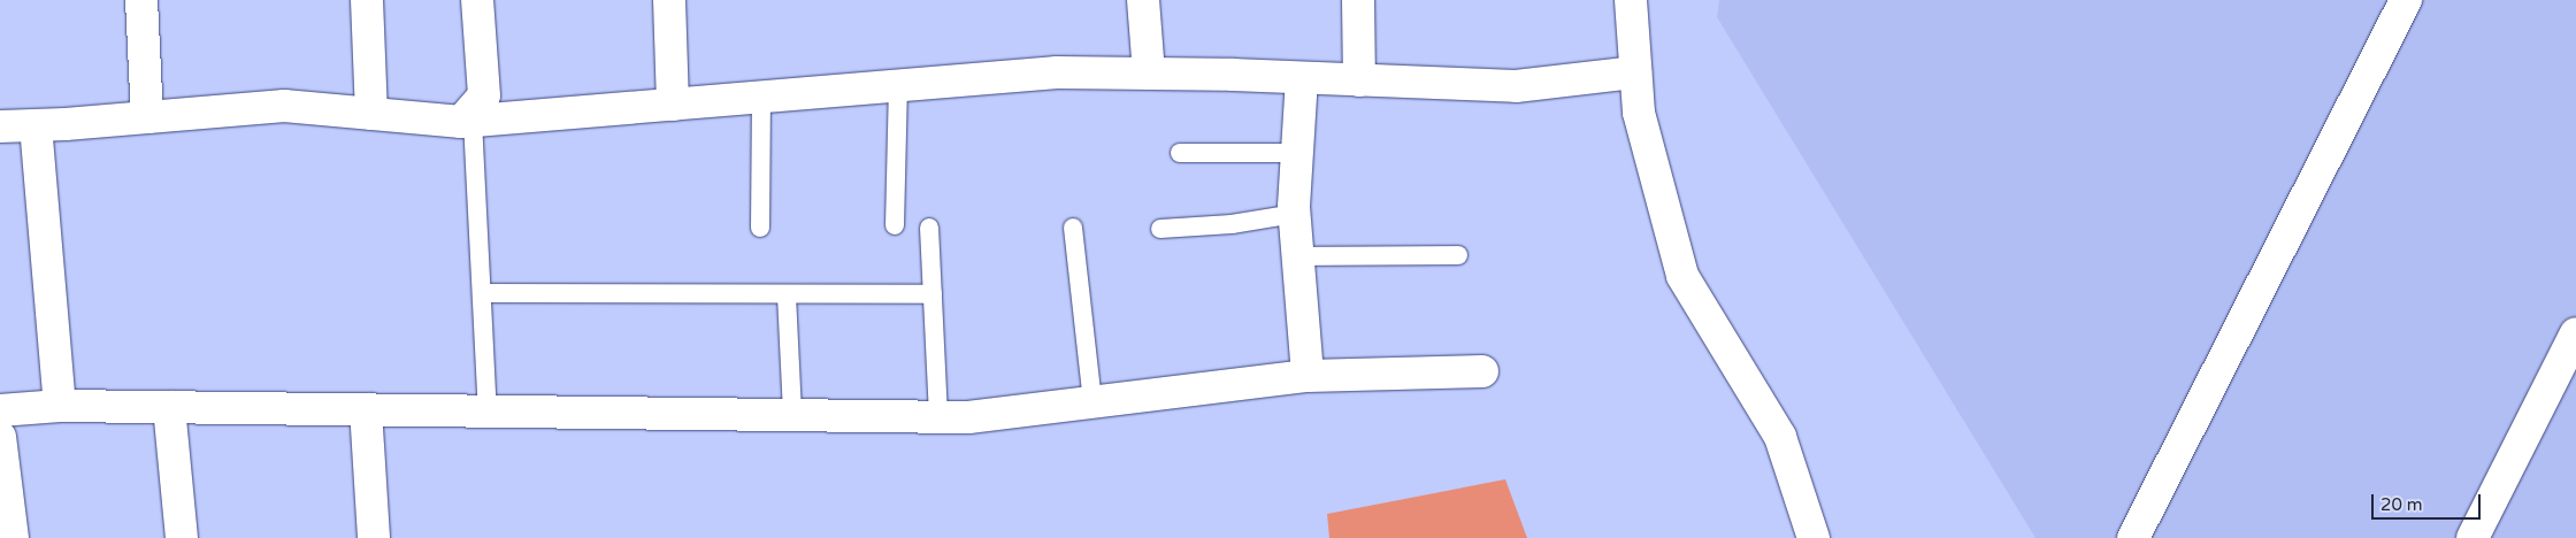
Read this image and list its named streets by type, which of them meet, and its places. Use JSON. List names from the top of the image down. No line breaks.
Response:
{"scale_bar":"20 m"}
